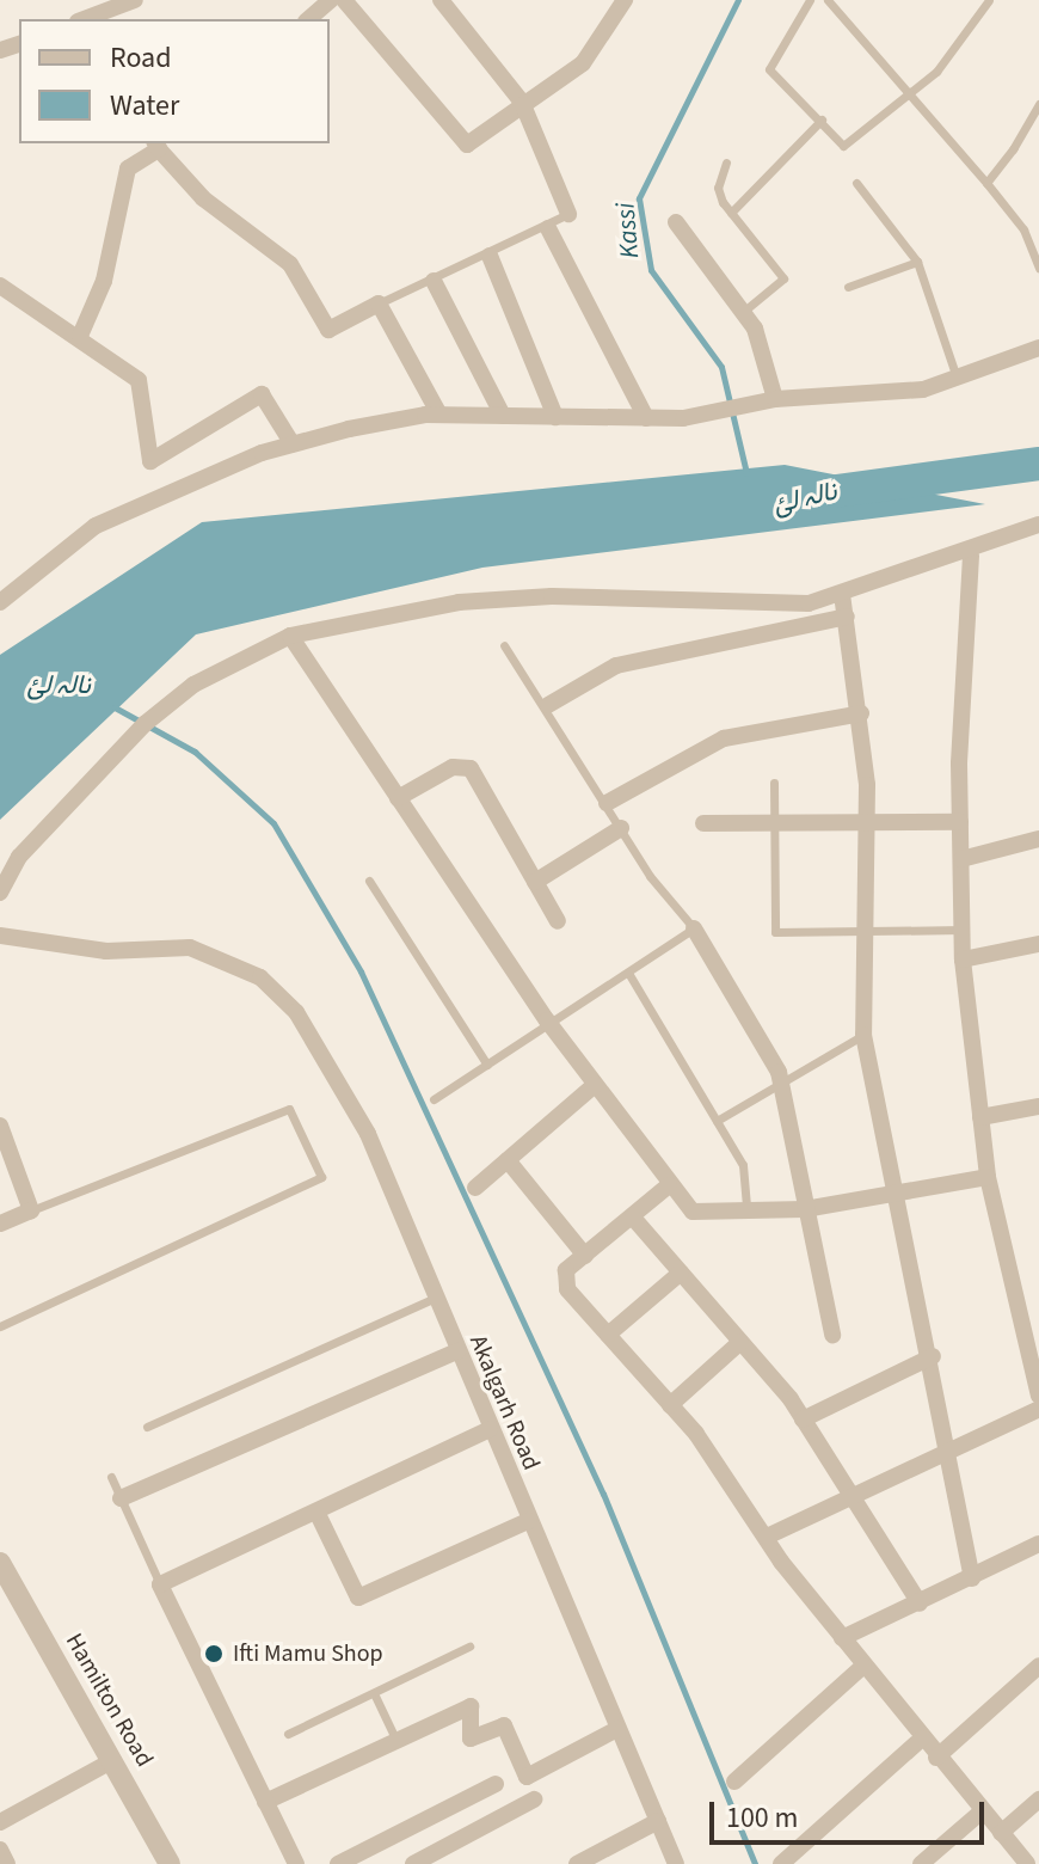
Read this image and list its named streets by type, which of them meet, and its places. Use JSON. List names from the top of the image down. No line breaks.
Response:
{"streets":{"street":["Akalgarh Road","Hamilton Road"]},"water":["Kassi","نالہ لئ"],"places":["Ifti Mamu Shop"],"legend":["Road","Water"],"scale_bar":"100 m"}
